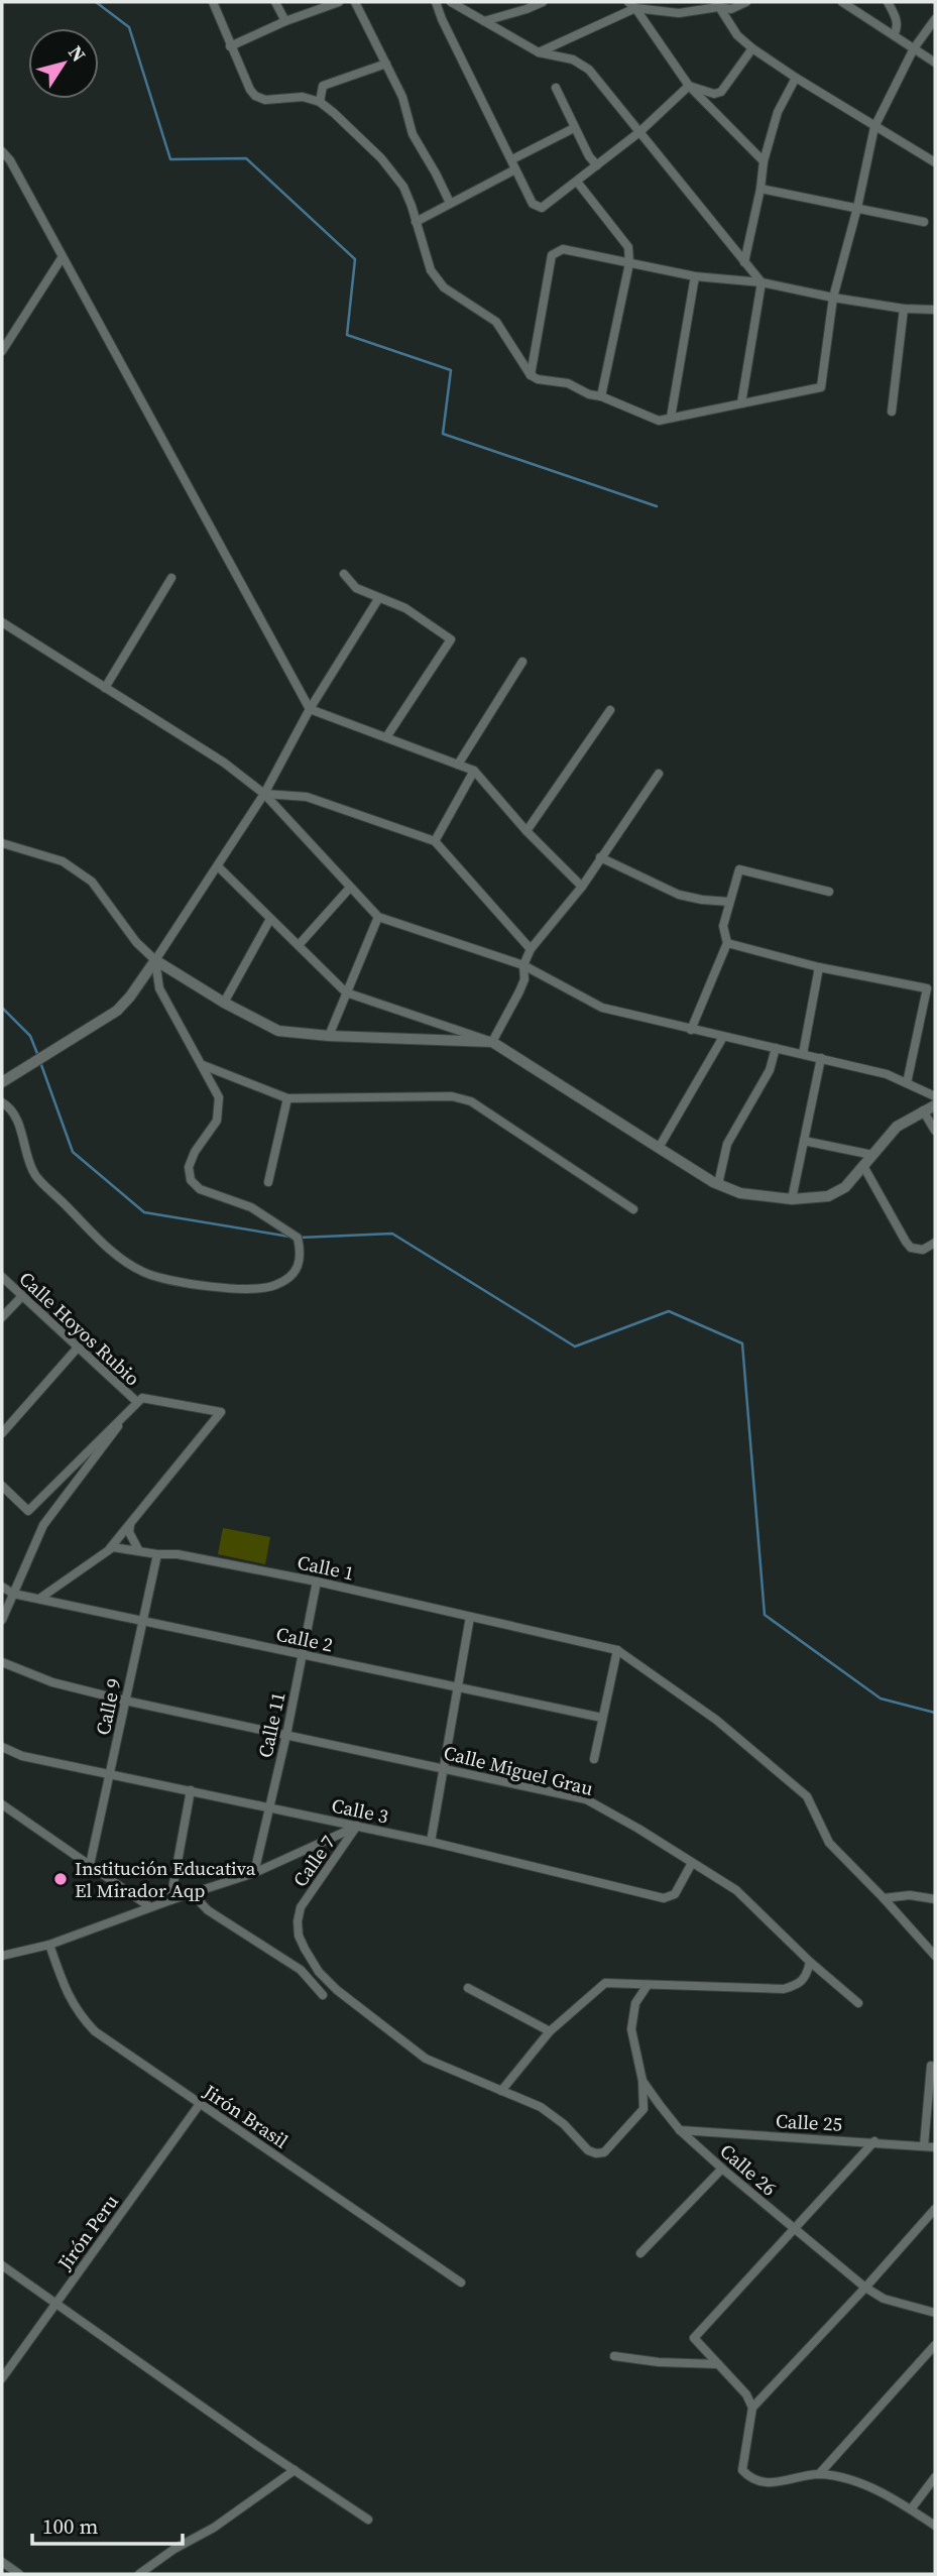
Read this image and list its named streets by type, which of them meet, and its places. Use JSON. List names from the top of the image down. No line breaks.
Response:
{"streets":{"street":["Calle Hoyos Rubio","Calle 1","Calle 2","Calle 9","Calle 11","Calle Miguel Grau","Calle 3","Calle 7","Jirón Brasil","Calle 25","Calle 26","Jirón Peru"]},"crossings":[["Calle 1","Calle 9"],["Calle 1","Calle 11"],["Calle 2","Calle 9"],["Calle 2","Calle 11"],["Calle 9","Calle Miguel Grau"],["Calle 9","Calle 3"],["Calle 11","Calle Miguel Grau"],["Calle 11","Calle 3"],["Calle Miguel Grau","Calle 3"],["Calle 3","Calle 7"],["Jirón Brasil","Jirón Peru"],["Calle 25","Calle 26"]],"places":["Institución Educativa El Mirador Aqp"],"scale_bar":"100 m","north":"top right"}
